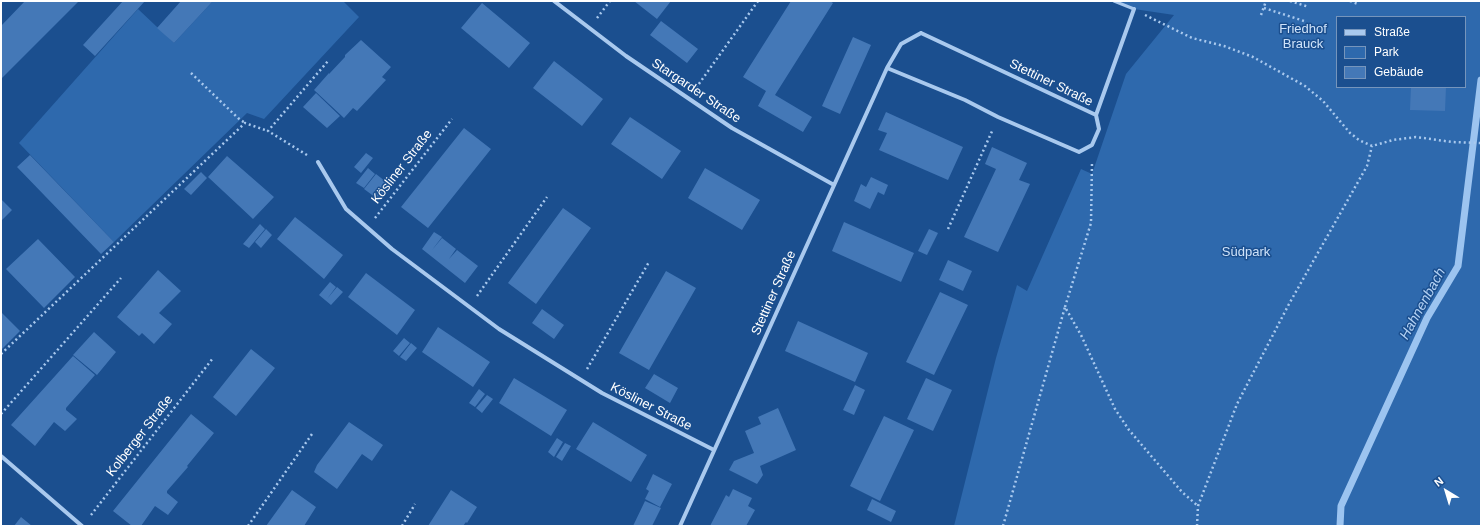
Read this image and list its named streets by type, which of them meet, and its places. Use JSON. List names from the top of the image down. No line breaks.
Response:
{"streets":{"street":["Stettiner Straße","Stargarder Straße","Kösliner Straße"],"path":["Kolberger Straße"]},"crossings":[["Stettiner Straße","Stargarder Straße"],["Stettiner Straße","Kösliner Straße"]],"water":["Hahnenbach"],"parks":["Friedhof Brauck","Südpark"],"legend":["Straße","Park","Gebäude"],"north":"top left"}
